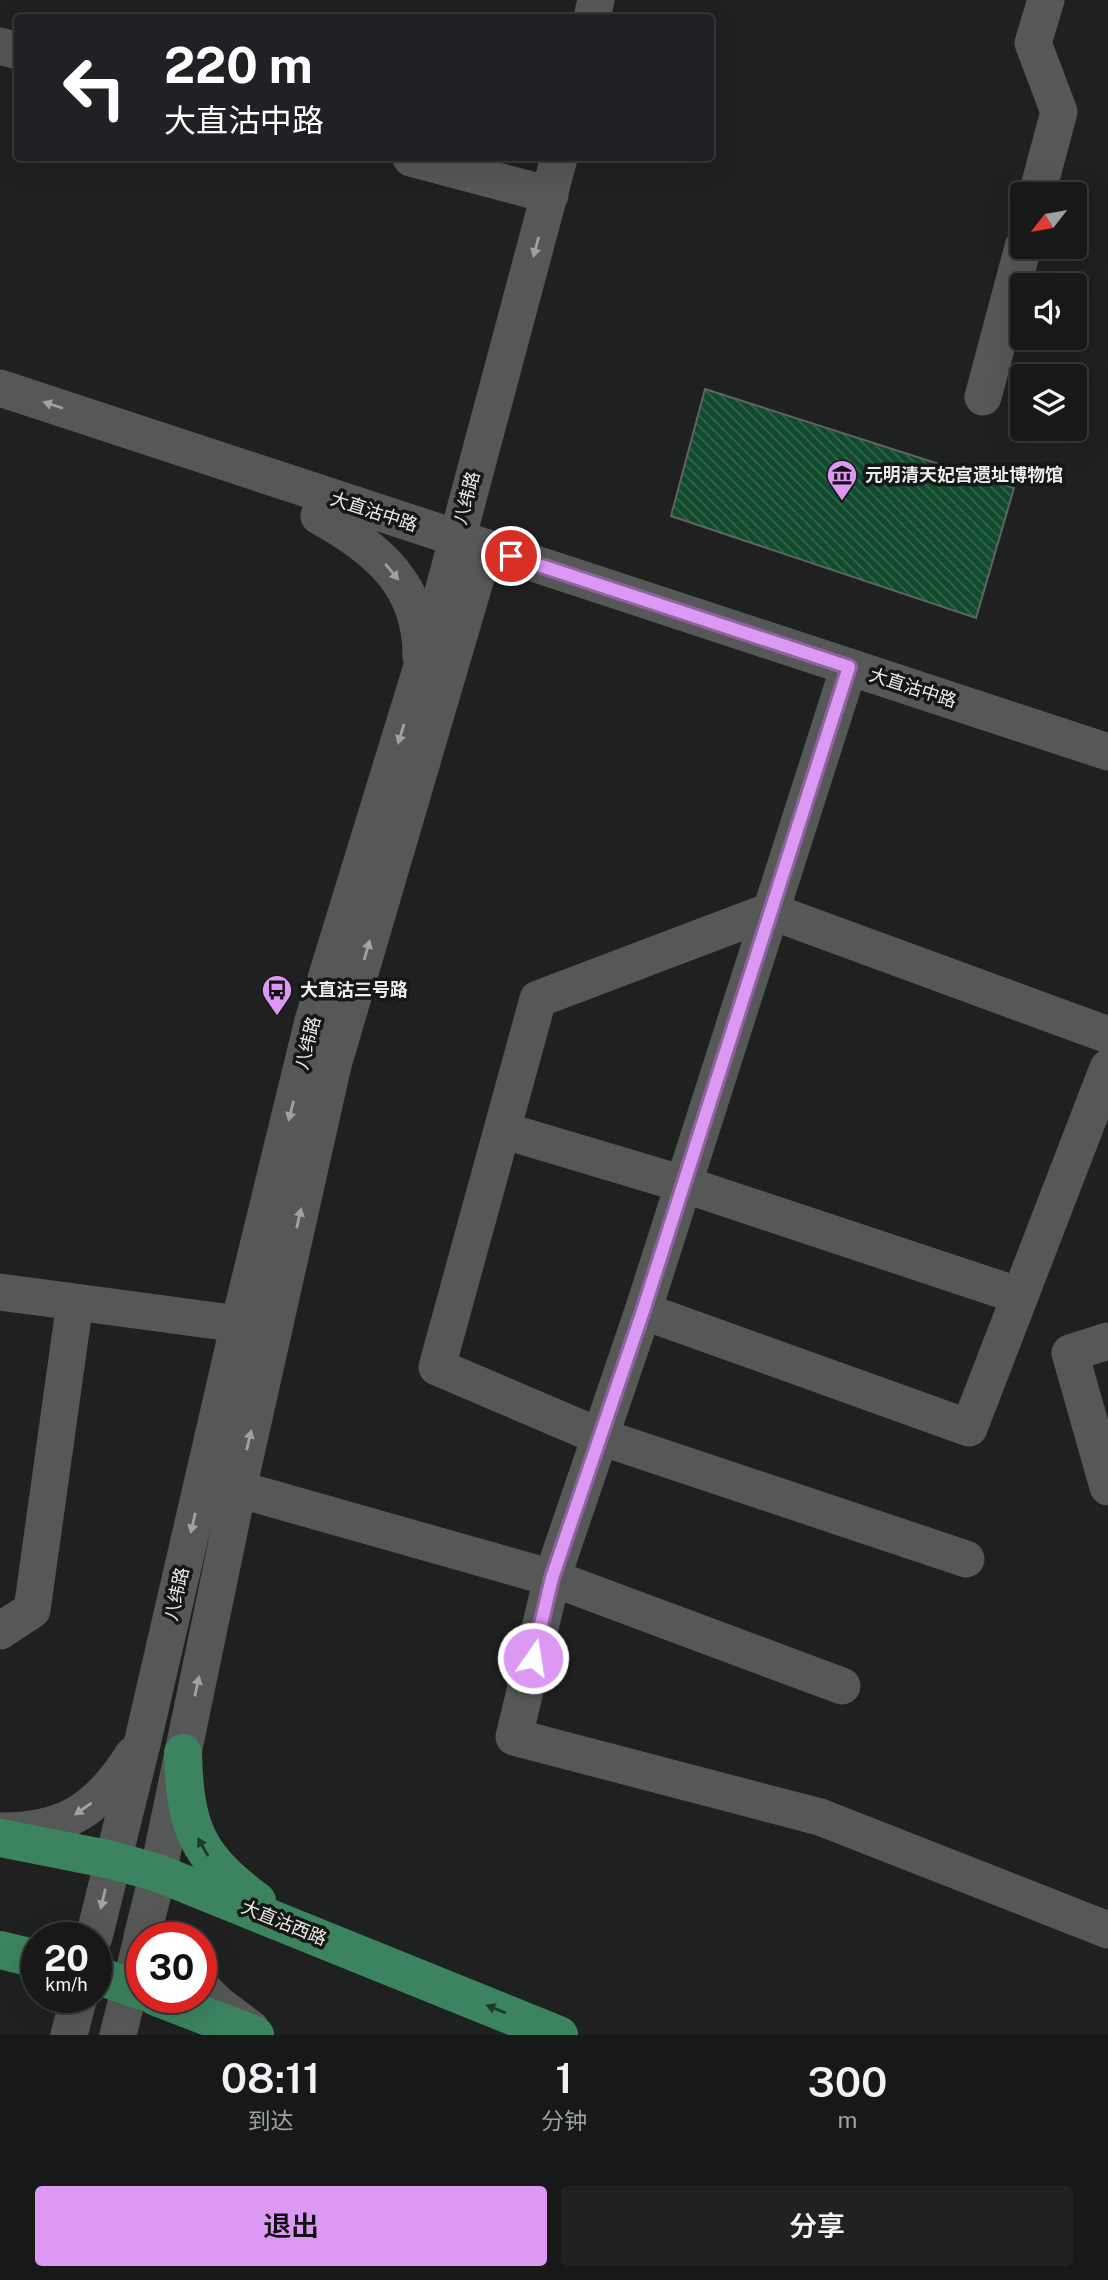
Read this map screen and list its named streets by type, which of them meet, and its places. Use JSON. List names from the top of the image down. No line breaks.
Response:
{"streets":{"main road":["大直沽西路"],"street":["八纬路","大直沽中路"]},"crossings":[["八纬路","大直沽中路"],["八纬路","大直沽西路"]],"one_way":["大直沽西路"],"places":{"museum":["元明清天妃宫遗址博物馆"],"bus stop":["大直沽三号路"]},"north":"bottom left","page":{"turn":["220 m","大直沽中路"],"speed":"20 km/h","limit":"30","eta":["08:11","到达","1","分钟","300","m"],"buttons":["退出","分享"]}}
